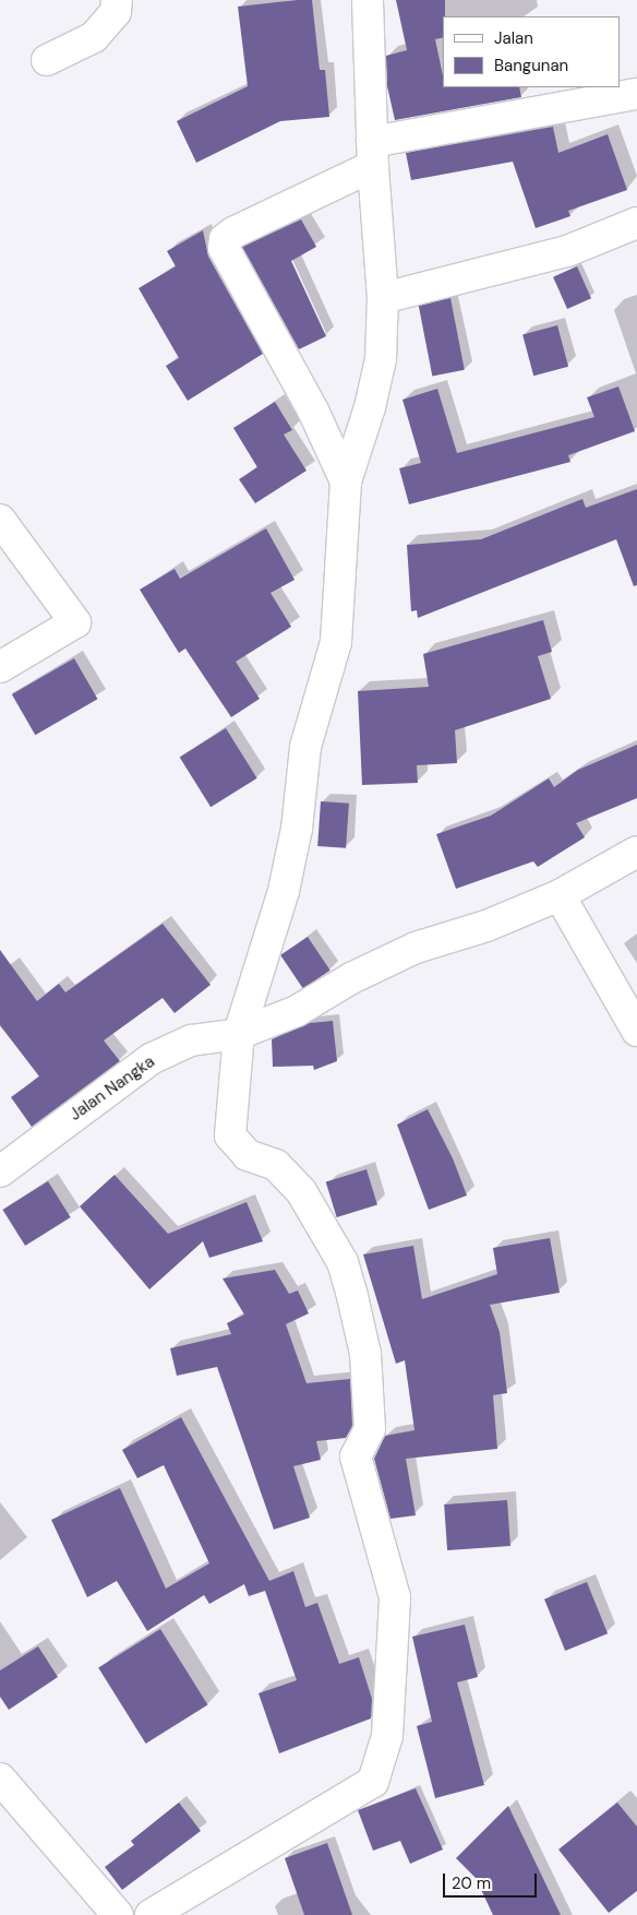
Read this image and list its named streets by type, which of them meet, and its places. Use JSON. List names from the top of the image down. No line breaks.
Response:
{"streets":{"street":["Jalan Nangka"]},"legend":["Jalan","Bangunan"],"scale_bar":"20 m"}
